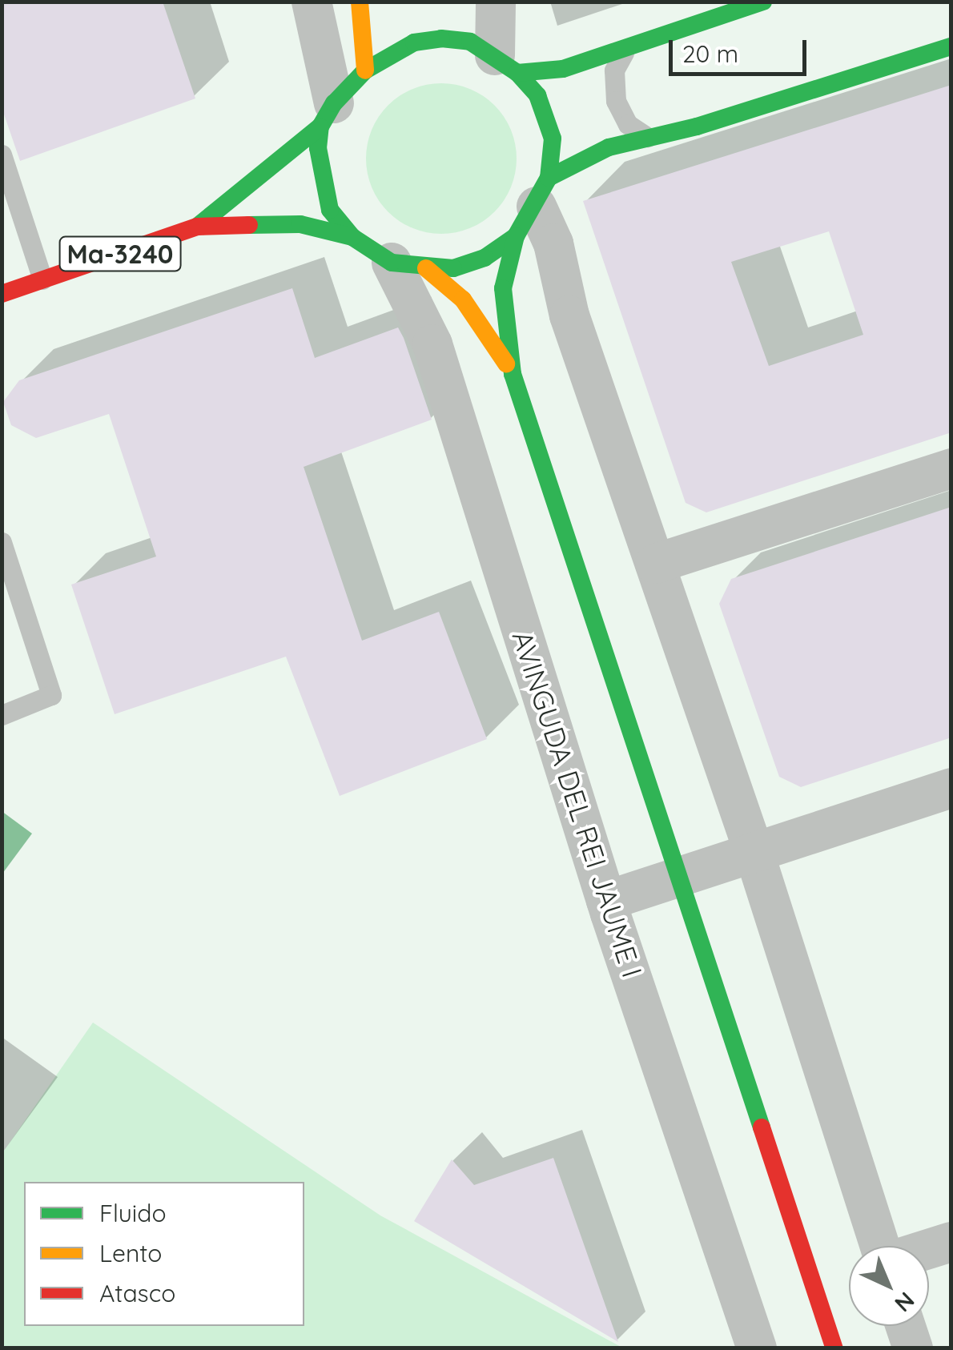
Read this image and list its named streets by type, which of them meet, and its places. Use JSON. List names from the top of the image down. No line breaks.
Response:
{"streets":{"main road":["Ma-3240"],"street":["AVINGUDA DEL REI JAUME I"]},"crossings":[["Ma-3240","AVINGUDA DEL REI JAUME I"]],"legend":["Fluido","Lento","Atasco"],"scale_bar":"20 m","north":"bottom right"}
